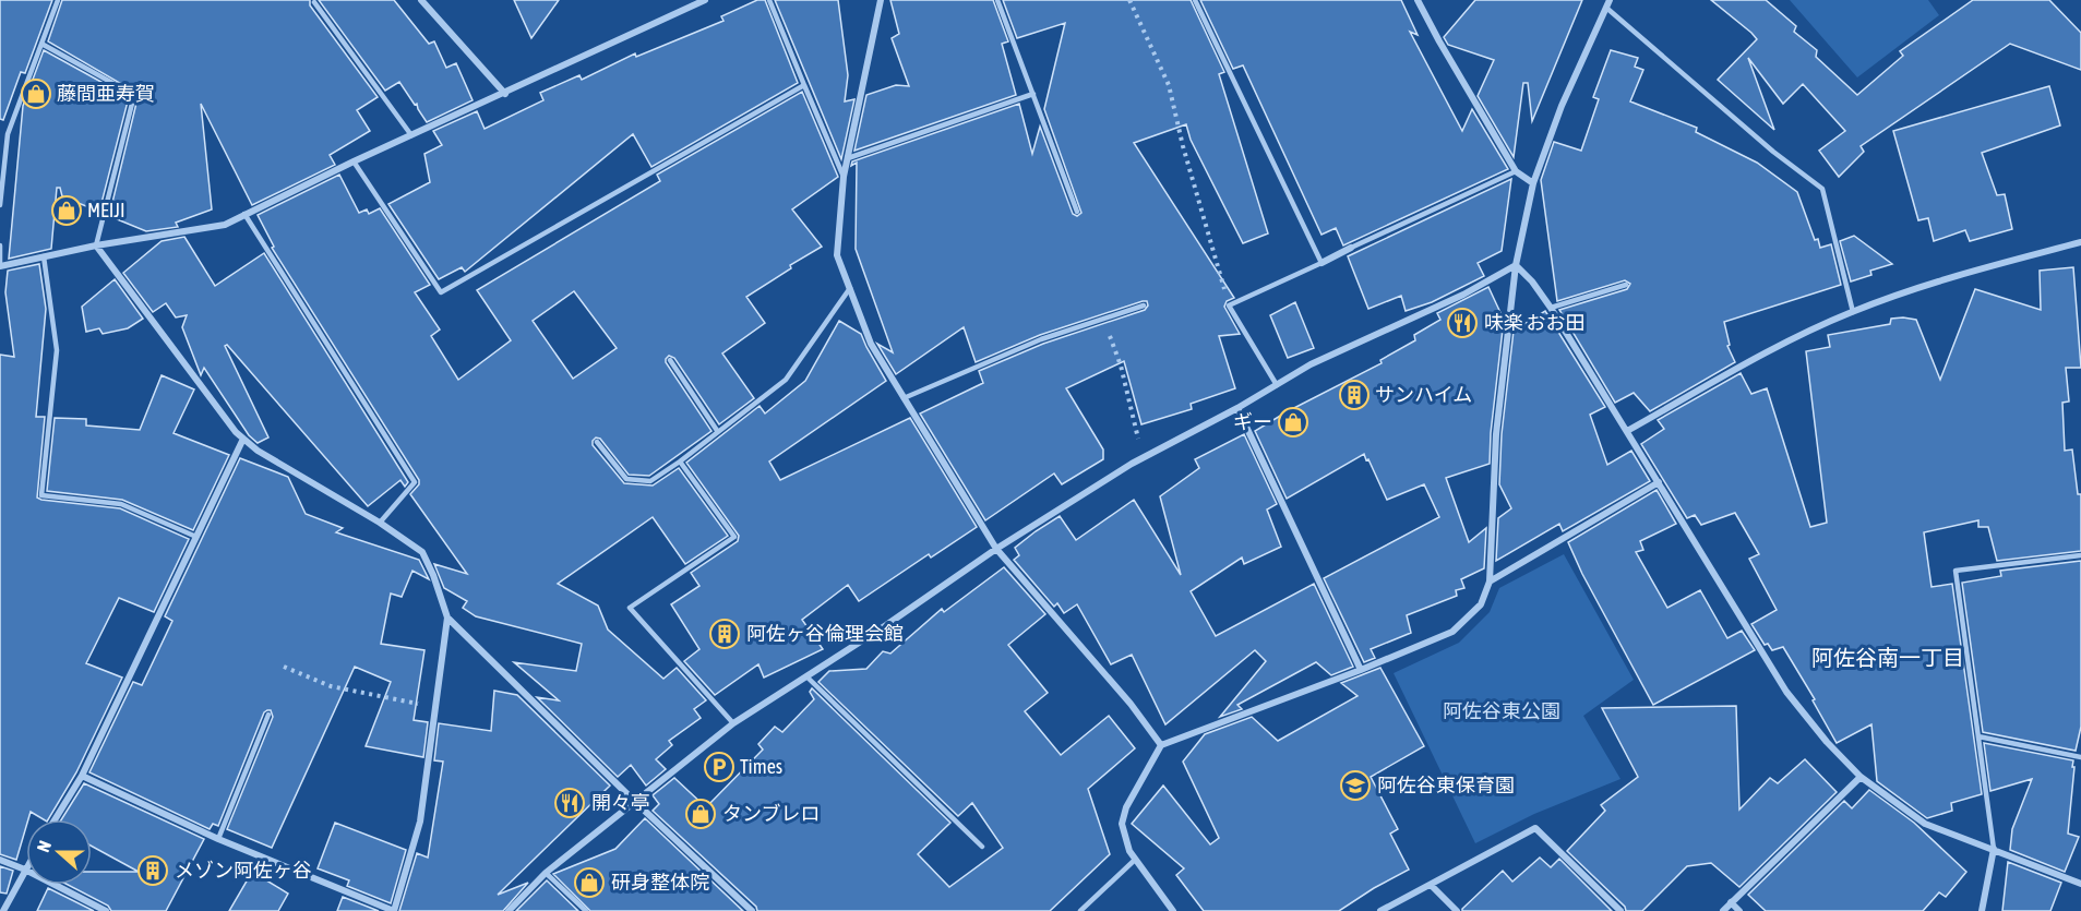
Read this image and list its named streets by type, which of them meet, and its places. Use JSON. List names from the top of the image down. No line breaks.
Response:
{"districts":["阿佐谷南一丁目"],"parks":["阿佐谷東公園"],"places":{"shop":["藤間亜寿賀","MEIJI","ギー","タンブレロ","研身整体院"],"restaurant":["味楽 おお田","開々亭"],"building":["サンハイム","阿佐ヶ谷倫理会館","メゾン阿佐ヶ谷"],"parking":["Times"],"school or university":["阿佐谷東保育園"]},"north":"left"}
